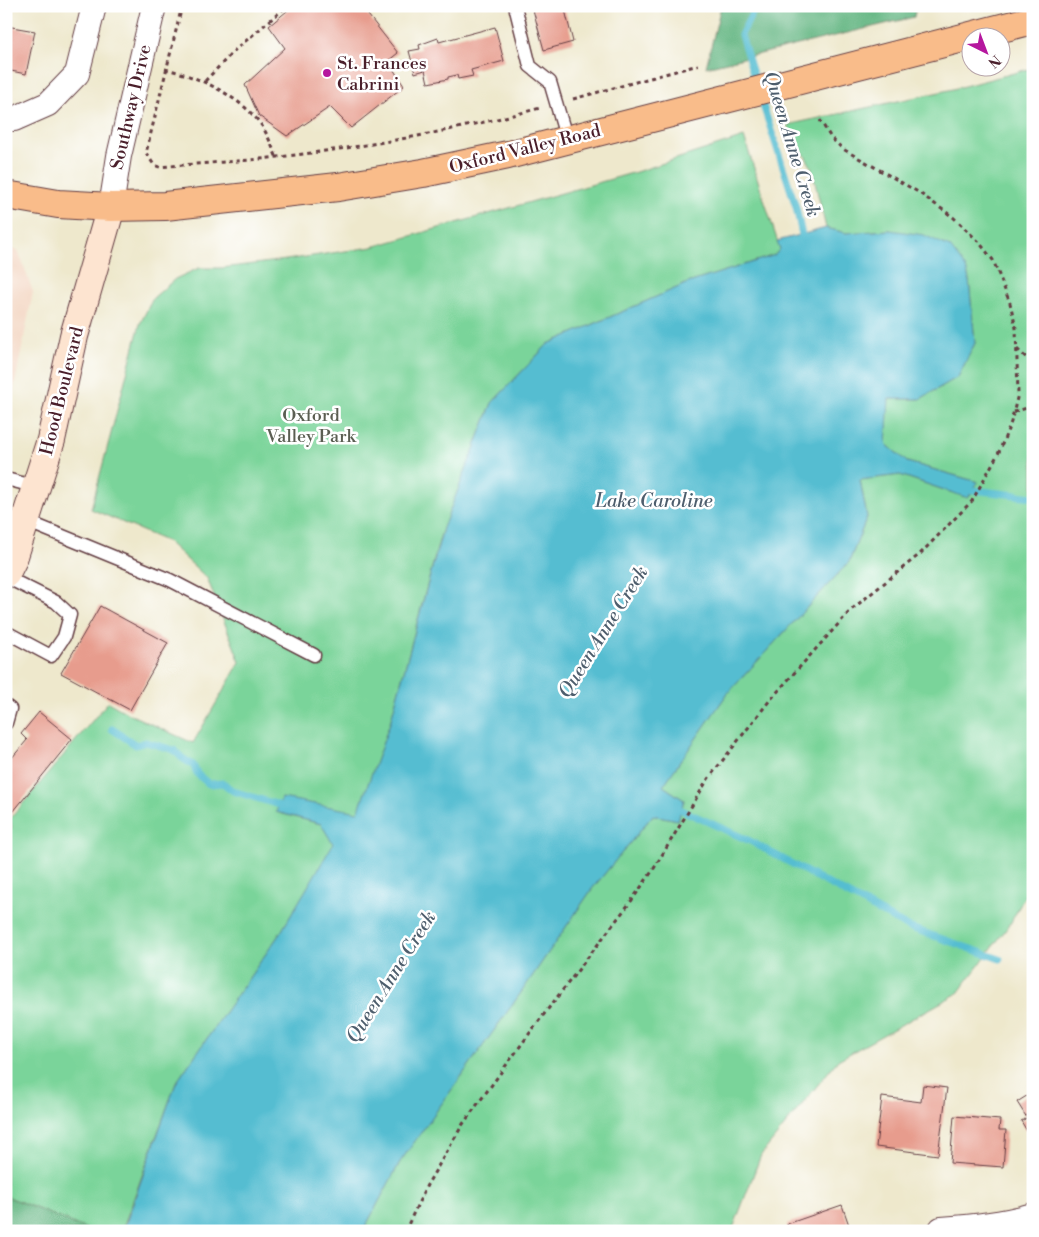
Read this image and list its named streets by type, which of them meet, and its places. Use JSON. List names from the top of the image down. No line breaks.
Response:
{"streets":{"main road":["Oxford Valley Road"],"street":["Southway Drive","Hood Boulevard"]},"crossings":[["Southway Drive","Oxford Valley Road"],["Southway Drive","Hood Boulevard"],["Oxford Valley Road","Hood Boulevard"]],"water":["Queen Anne Creek","Lake Caroline"],"parks":["Oxford Valley Park"],"places":["St. Frances Cabrini"],"north":"bottom right"}
